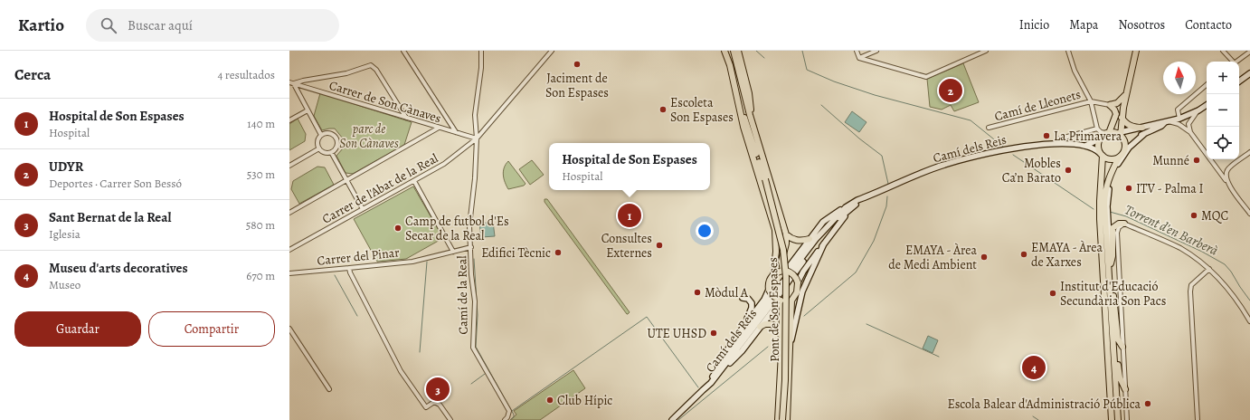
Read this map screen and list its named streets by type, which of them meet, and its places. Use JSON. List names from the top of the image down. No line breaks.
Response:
{"streets":{"main road":["Pont de Son Espases"],"street":["Carrer de Son Cànaves","Camí de Lleonets","Camí dels Reis","Carrer de l'Abat de la Real","Carrer del Pinar","Camí de la Real"]},"crossings":[["Carrer de Son Cànaves","Carrer de l'Abat de la Real"],["Carrer de Son Cànaves","Camí de la Real"],["Carrer de l'Abat de la Real","Camí de la Real"],["Carrer del Pinar","Camí de la Real"]],"water":["Torrent d'en Barberà"],"parks":["parc de Son Cànaves"],"places":["Jaciment de Son Espases","Escoleta Son Espases","La Primavera","Munné","Mobles Ca’n Barato","ITV - Palma I","MQC","Camp de futbol d'Es Secar de la Real","Consultes Externes","Edifici Tècnic","EMAYA - Àrea de Xarxes","EMAYA - Àrea de Medi Ambient","Mòdul A","Institut d'Educació Secundària Son Pacs","UTE UHSD","Club Hípic","Escola Balear d'Administració Pública"],"north":"top","page":{"header":"Kartio","search":"Buscar aquí","nav":["Inicio","Mapa","Nosotros","Contacto"],"heading":["Cerca","4 resultados"],"map_buttons":["+","−"],"pins":["2","1","4","3"],"list":[{"mark":"1","name":"Hospital de Son Espases","note":"Hospital","value":"140 m"},{"mark":"2","name":"UDYR","note":"Deportes · Carrer Son Bessó","value":"530 m"},{"mark":"3","name":"Sant Bernat de la Real","note":"Iglesia","value":"580 m"},{"mark":"4","name":"Museu d'arts decoratives","note":"Museo","value":"670 m"}],"popup":["Hospital de Son Espases","Hospital"],"buttons":["Guardar","Compartir"]}}
